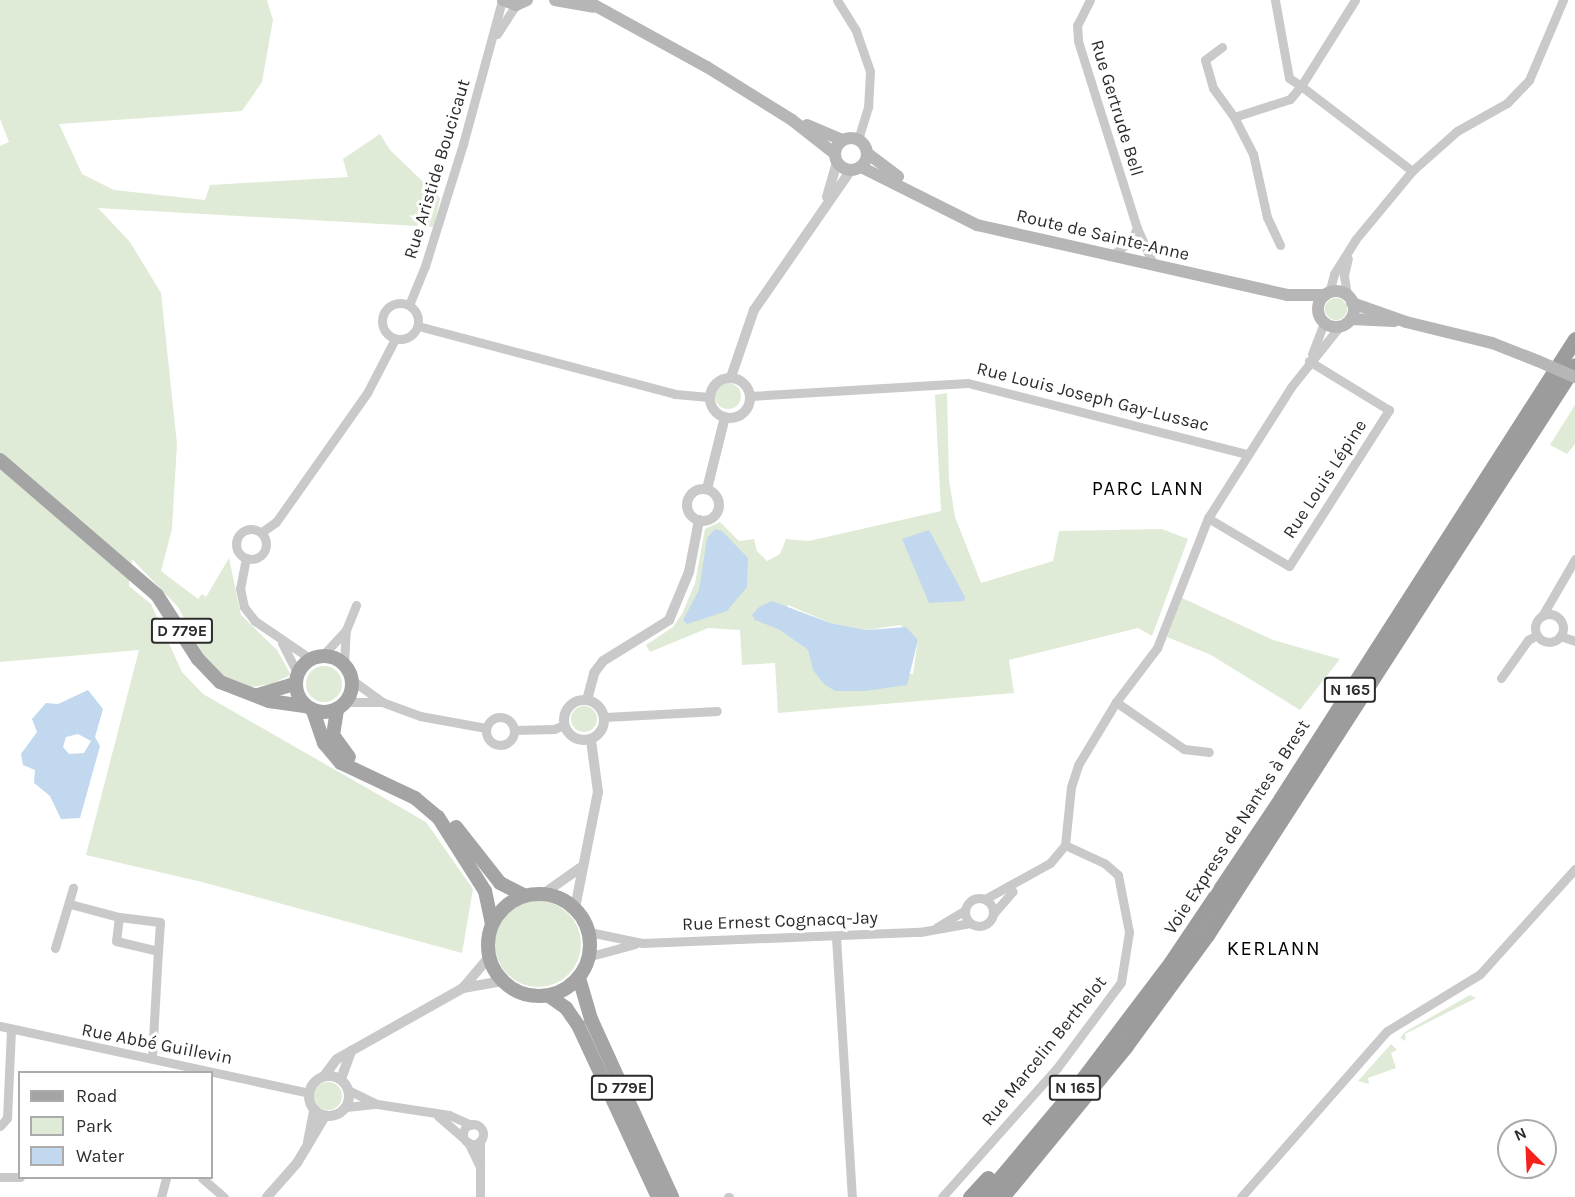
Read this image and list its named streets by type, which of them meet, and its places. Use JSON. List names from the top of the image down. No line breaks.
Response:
{"streets":{"highway":["N 165","Voie Express de Nantes à Brest"],"main road":["Route de Sainte-Anne","D 779E"],"street":["Rue Gertrude Bell","Rue Aristide Boucicaut","Rue Louis Joseph Gay-Lussac","Rue Louis Lépine","Rue Ernest Cognacq-Jay","Rue Abbé Guillevin","Rue Marcelin Berthelot"]},"crossings":[["Rue Gertrude Bell","Route de Sainte-Anne"],["D 779E","Rue Ernest Cognacq-Jay"]],"districts":["PARC LANN","KERLANN"],"legend":["Road","Park","Water"],"north":"top left"}
